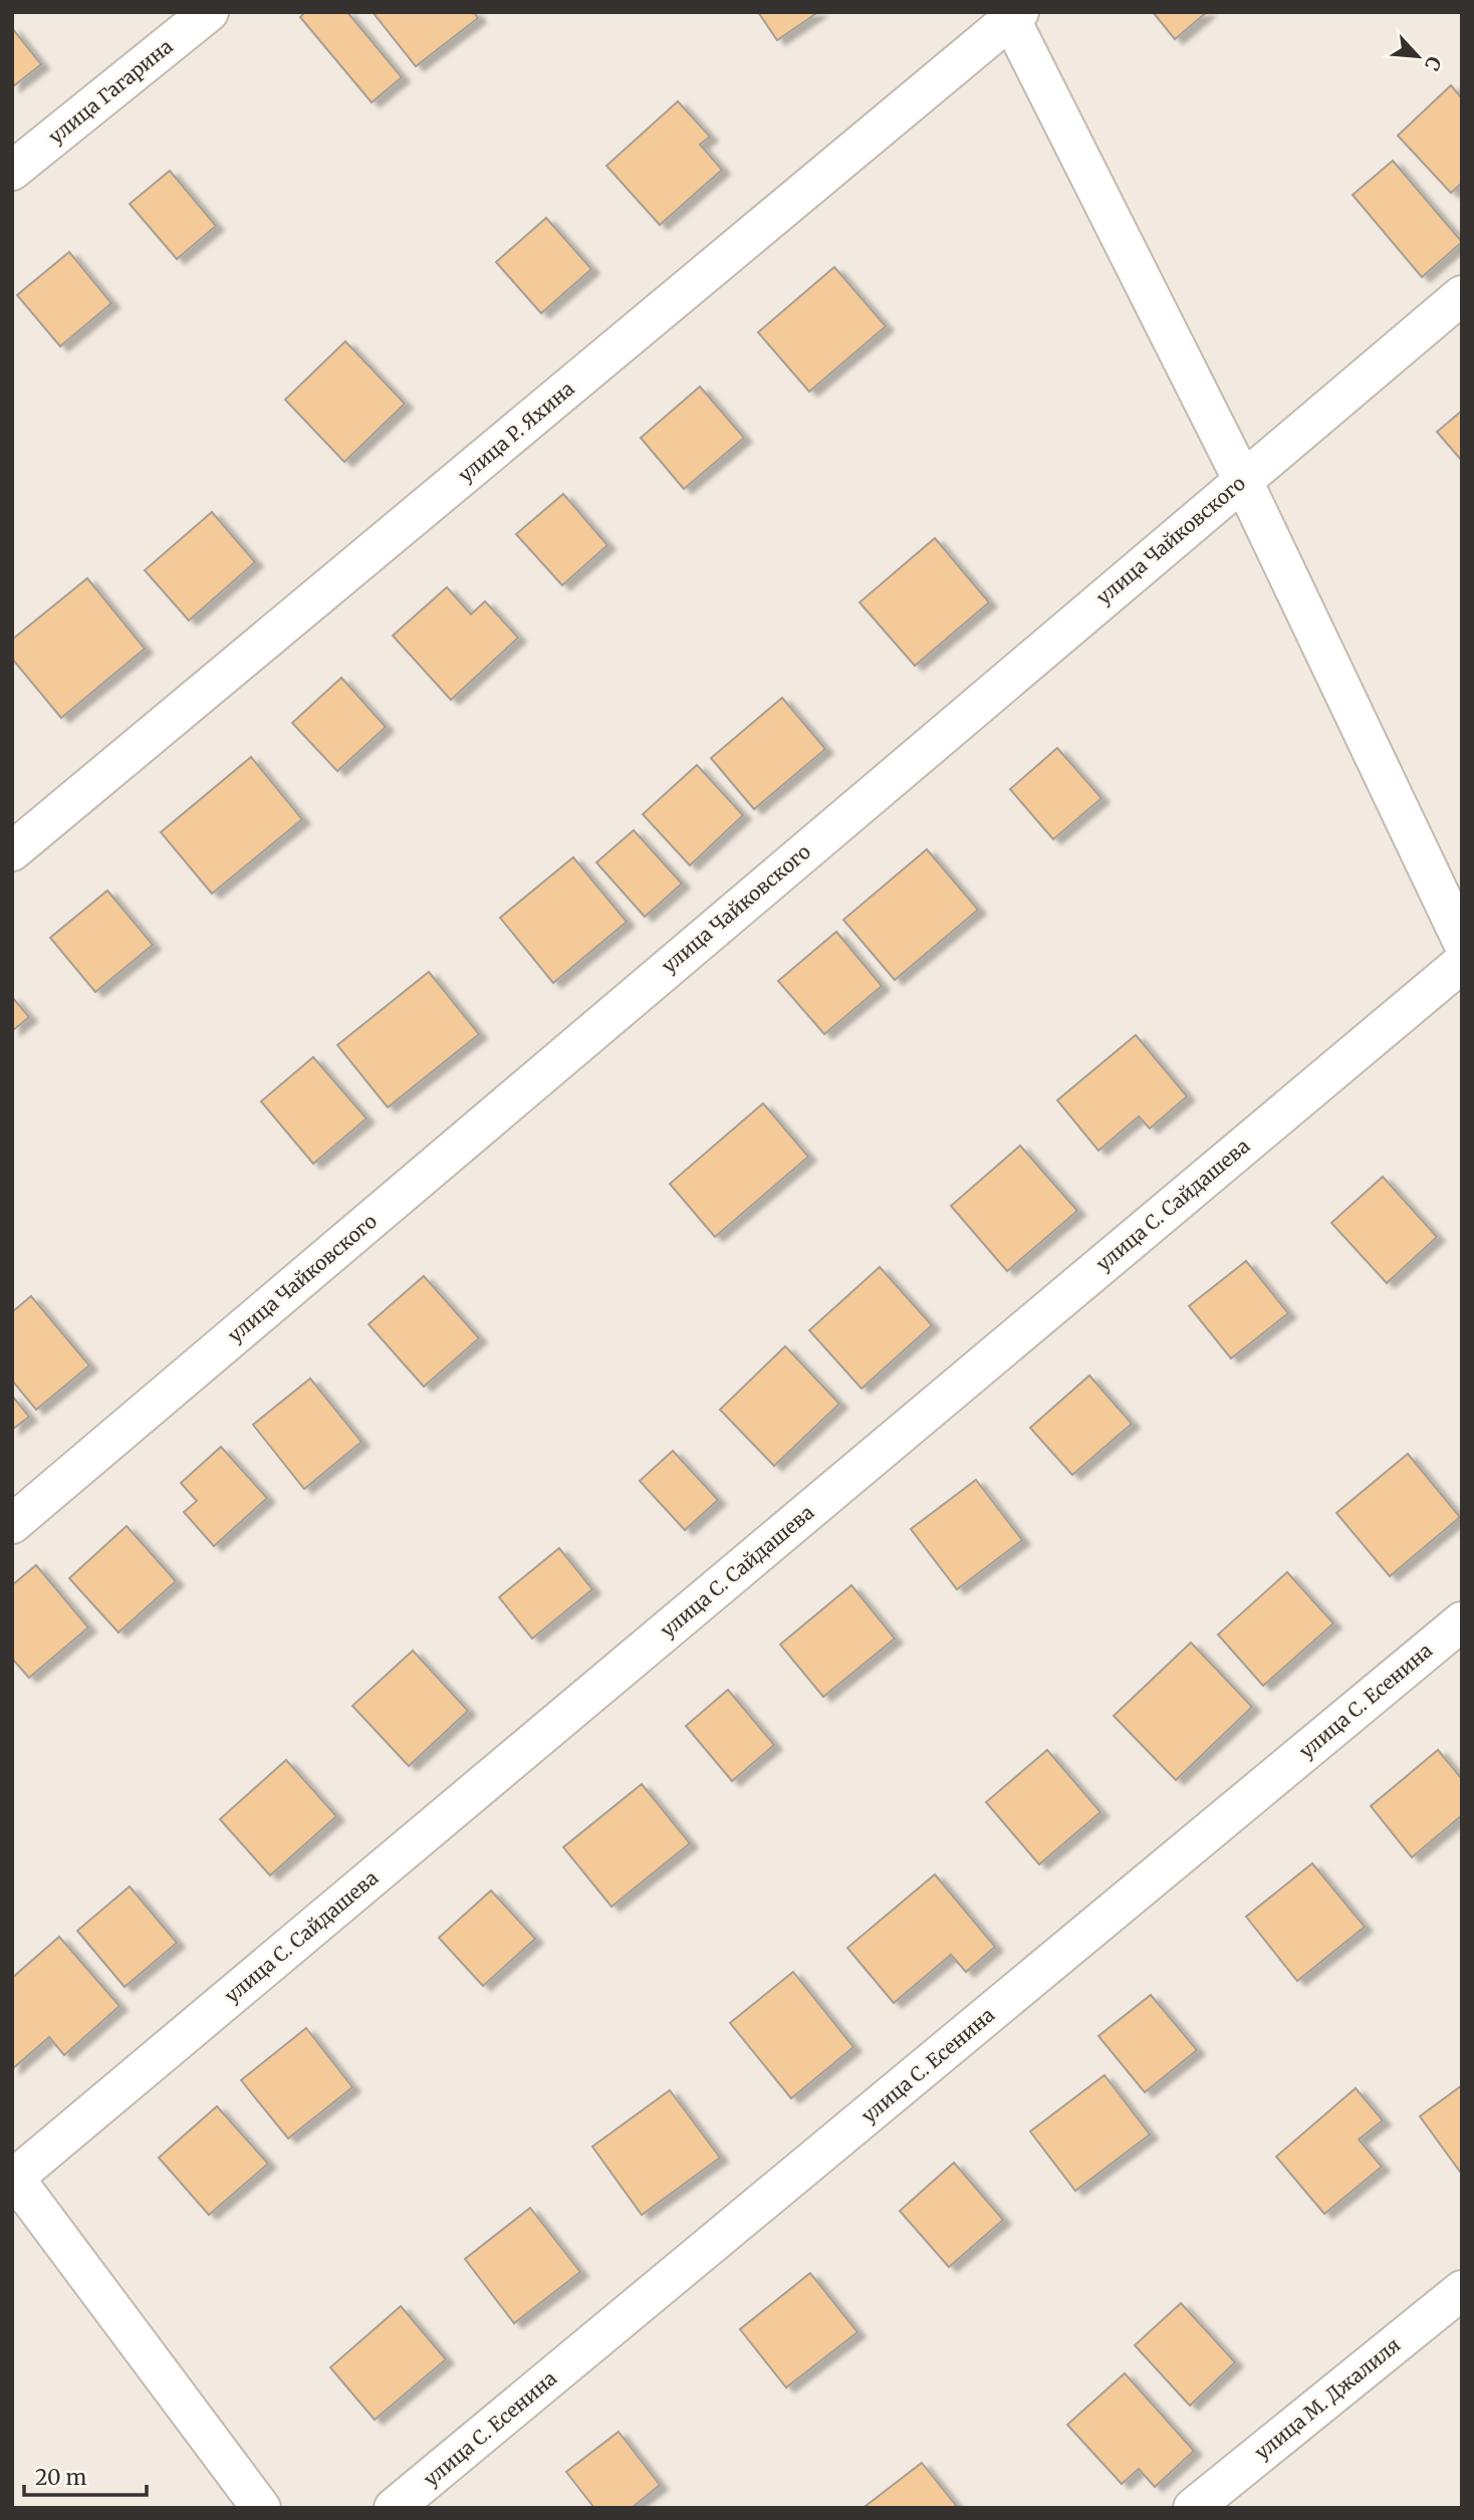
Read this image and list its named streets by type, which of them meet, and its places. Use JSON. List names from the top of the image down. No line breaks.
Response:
{"streets":{"street":["улица Гагарина","улица Р. Яхина","улица Чайковского","улица С. Сайдашева","улица С. Есенина","улица М. Джалиля"]},"scale_bar":"20 m","north":"bottom right"}
